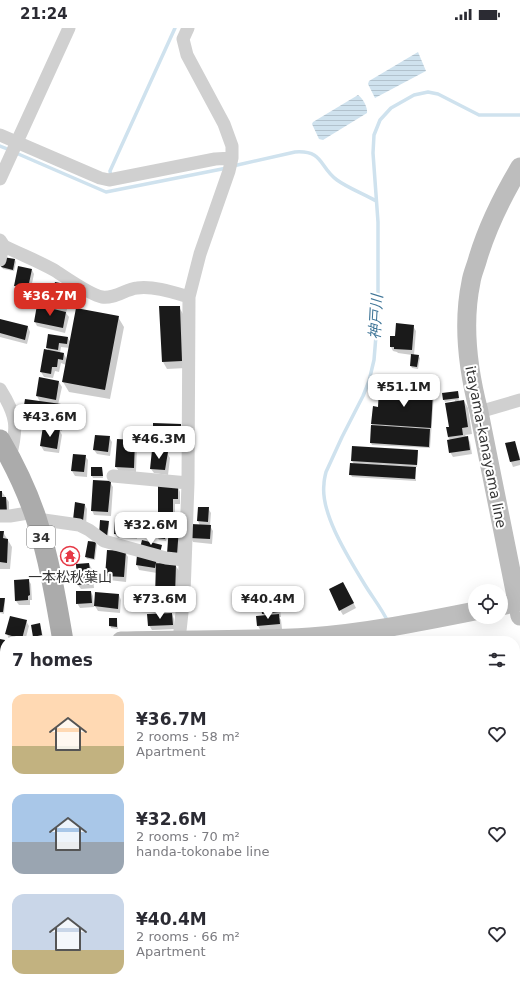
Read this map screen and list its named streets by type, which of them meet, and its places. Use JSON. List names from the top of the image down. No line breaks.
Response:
{"streets":{"main road":["itayama-kanayama line","34"]},"water":["神戸川"],"places":{"temple":["一本松秋葉山"]},"page":{"status":"21:24","price":["¥36.7M","¥51.1M","¥43.6M","¥46.3M","¥32.6M","¥73.6M","¥40.4M"],"heading":"7 homes","list":[{"name":"¥36.7M","note":"2 rooms · 58 m² · Apartment"},{"name":"¥32.6M","note":"2 rooms · 70 m² · handa-tokonabe line"},{"name":"¥40.4M","note":"2 rooms · 66 m² · Apartment"}]}}
